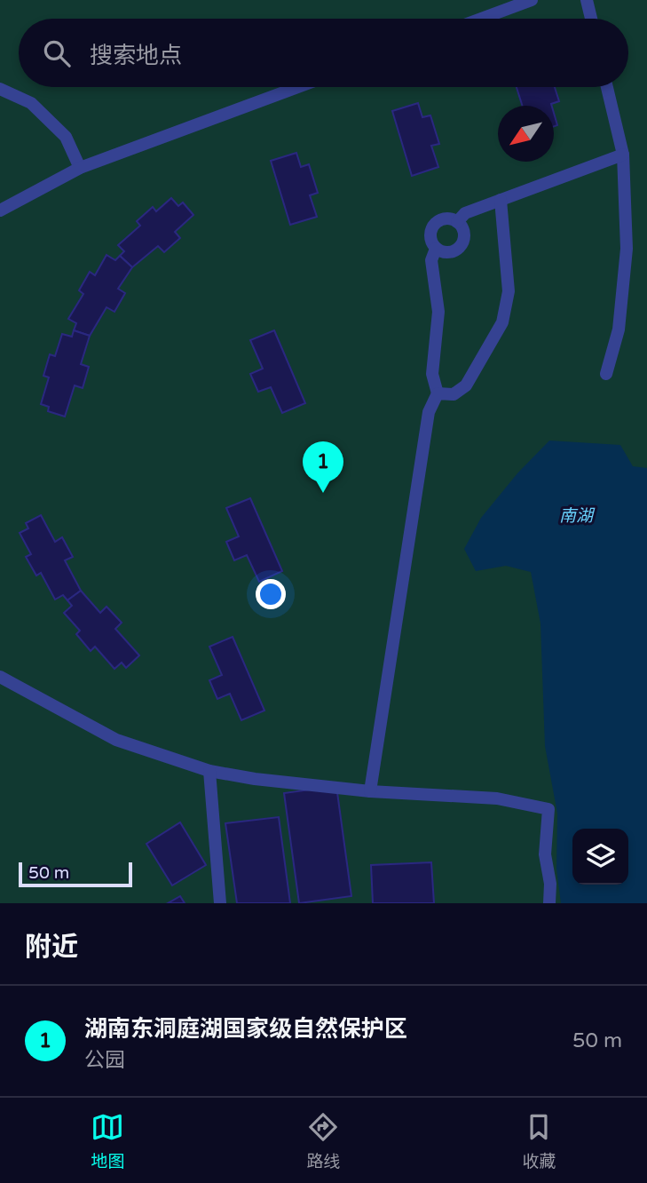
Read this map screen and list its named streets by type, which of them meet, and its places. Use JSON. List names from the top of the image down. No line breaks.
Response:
{"water":["南湖"],"scale_bar":"50 m","north":"bottom left","page":{"search":"搜索地点","pins":"1","scale":"50 m","heading":"附近","list":[{"mark":"1","name":"湖南东洞庭湖国家级自然保护区","note":"公园","value":"50 m"}],"nav":["地图","路线","收藏"]}}
